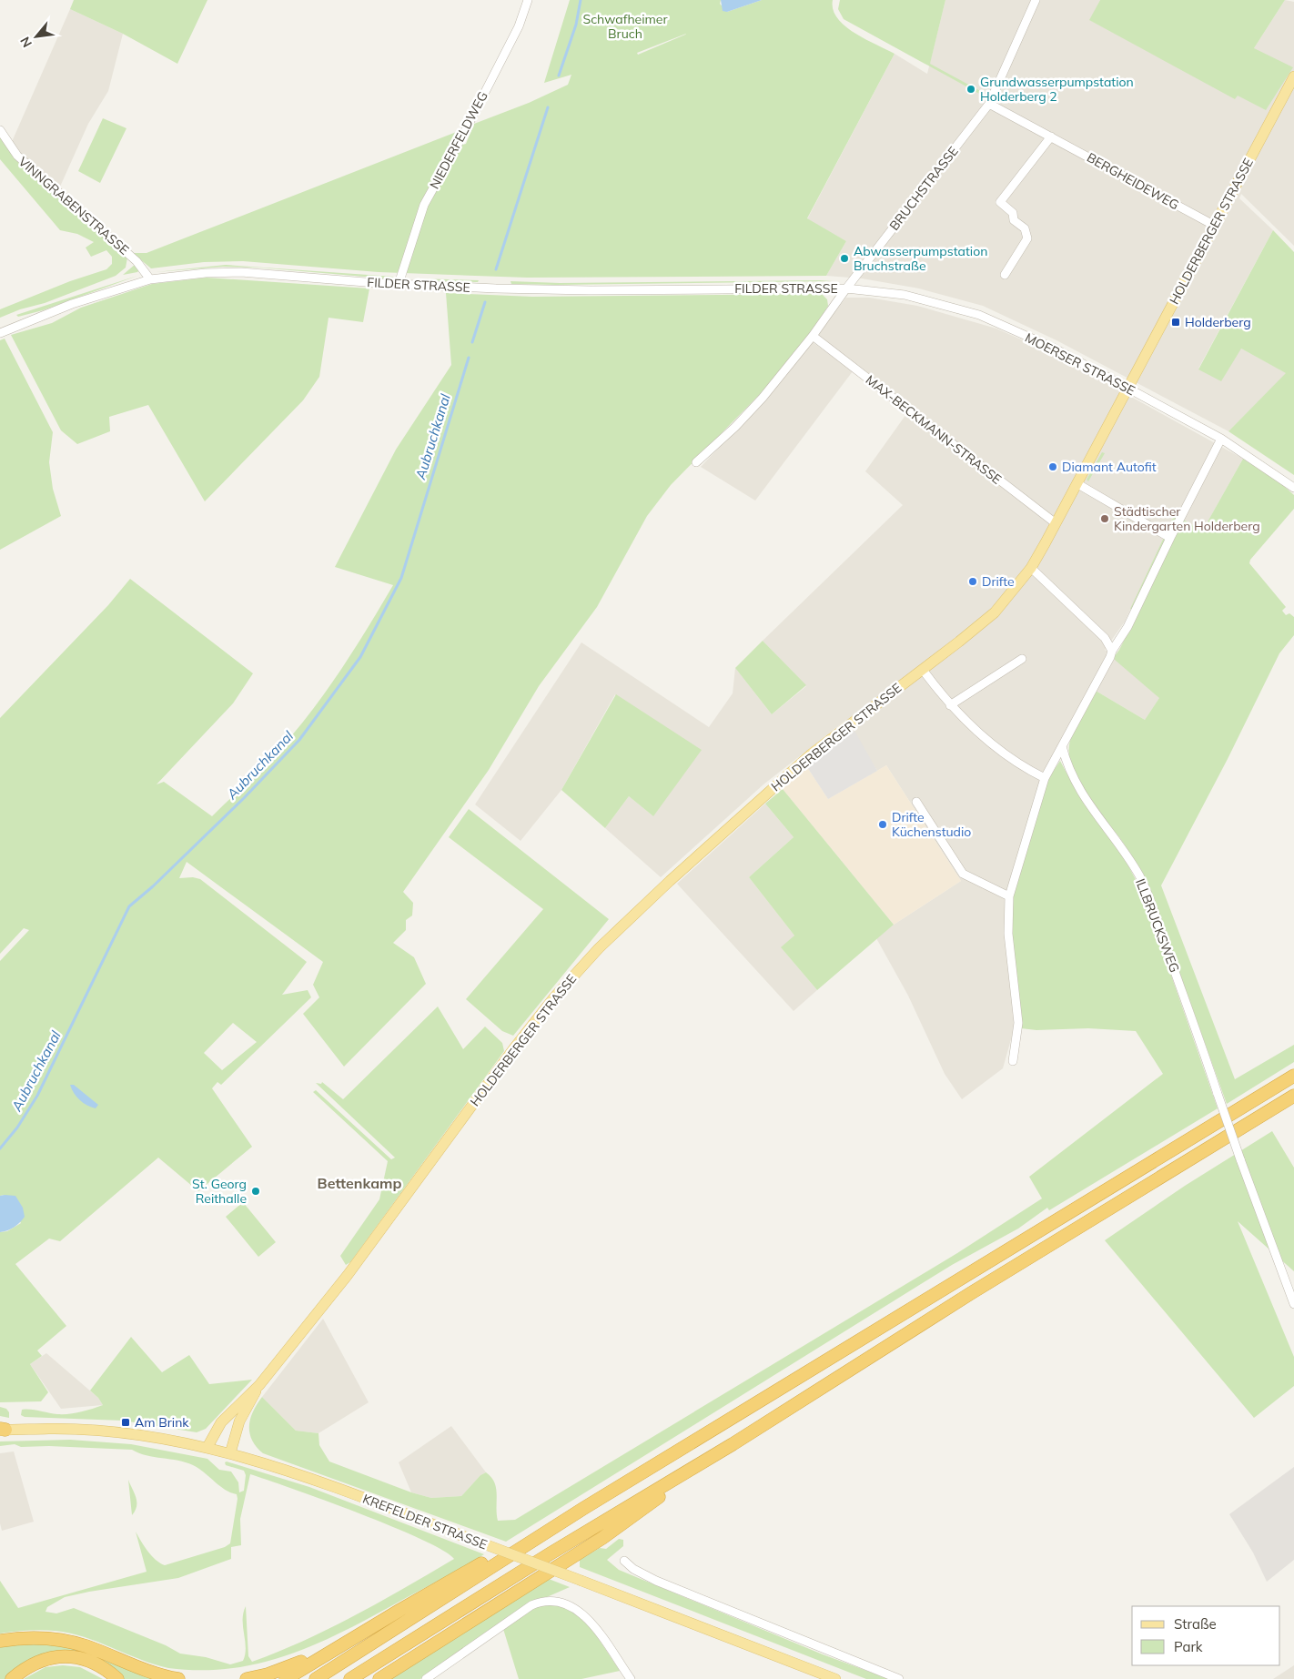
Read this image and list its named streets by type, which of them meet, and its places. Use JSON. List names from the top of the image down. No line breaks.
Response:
{"streets":{"main road":["HOLDERBERGER STRASSE","KREFELDER STRASSE"],"street":["NIEDERFELDWEG","BERGHEIDEWEG","BRUCHSTRASSE","VINNGRABENSTRASSE","FILDER STRASSE","MOERSER STRASSE","MAX-BECKMANN-STRASSE","ILLBRUCKSWEG"]},"crossings":[["NIEDERFELDWEG","FILDER STRASSE"],["BERGHEIDEWEG","BRUCHSTRASSE"],["BERGHEIDEWEG","HOLDERBERGER STRASSE"],["BRUCHSTRASSE","FILDER STRASSE"],["BRUCHSTRASSE","MOERSER STRASSE"],["BRUCHSTRASSE","MAX-BECKMANN-STRASSE"],["VINNGRABENSTRASSE","FILDER STRASSE"],["HOLDERBERGER STRASSE","MOERSER STRASSE"],["HOLDERBERGER STRASSE","MAX-BECKMANN-STRASSE"],["HOLDERBERGER STRASSE","KREFELDER STRASSE"],["FILDER STRASSE","MOERSER STRASSE"]],"districts":["Bettenkamp"],"water":["Aubruchkanal"],"parks":["Schwafheimer Bruch"],"places":{"other":["Grundwasserpumpstation Holderberg 2","Abwasserpumpstation Bruchstraße","Diamant Autofit","Städtischer Kindergarten Holderberg","Drifte","Drifte Küchenstudio","St. Georg Reithalle"],"transit":["Holderberg","Am Brink"]},"legend":["Straße","Park"],"north":"bottom left"}
